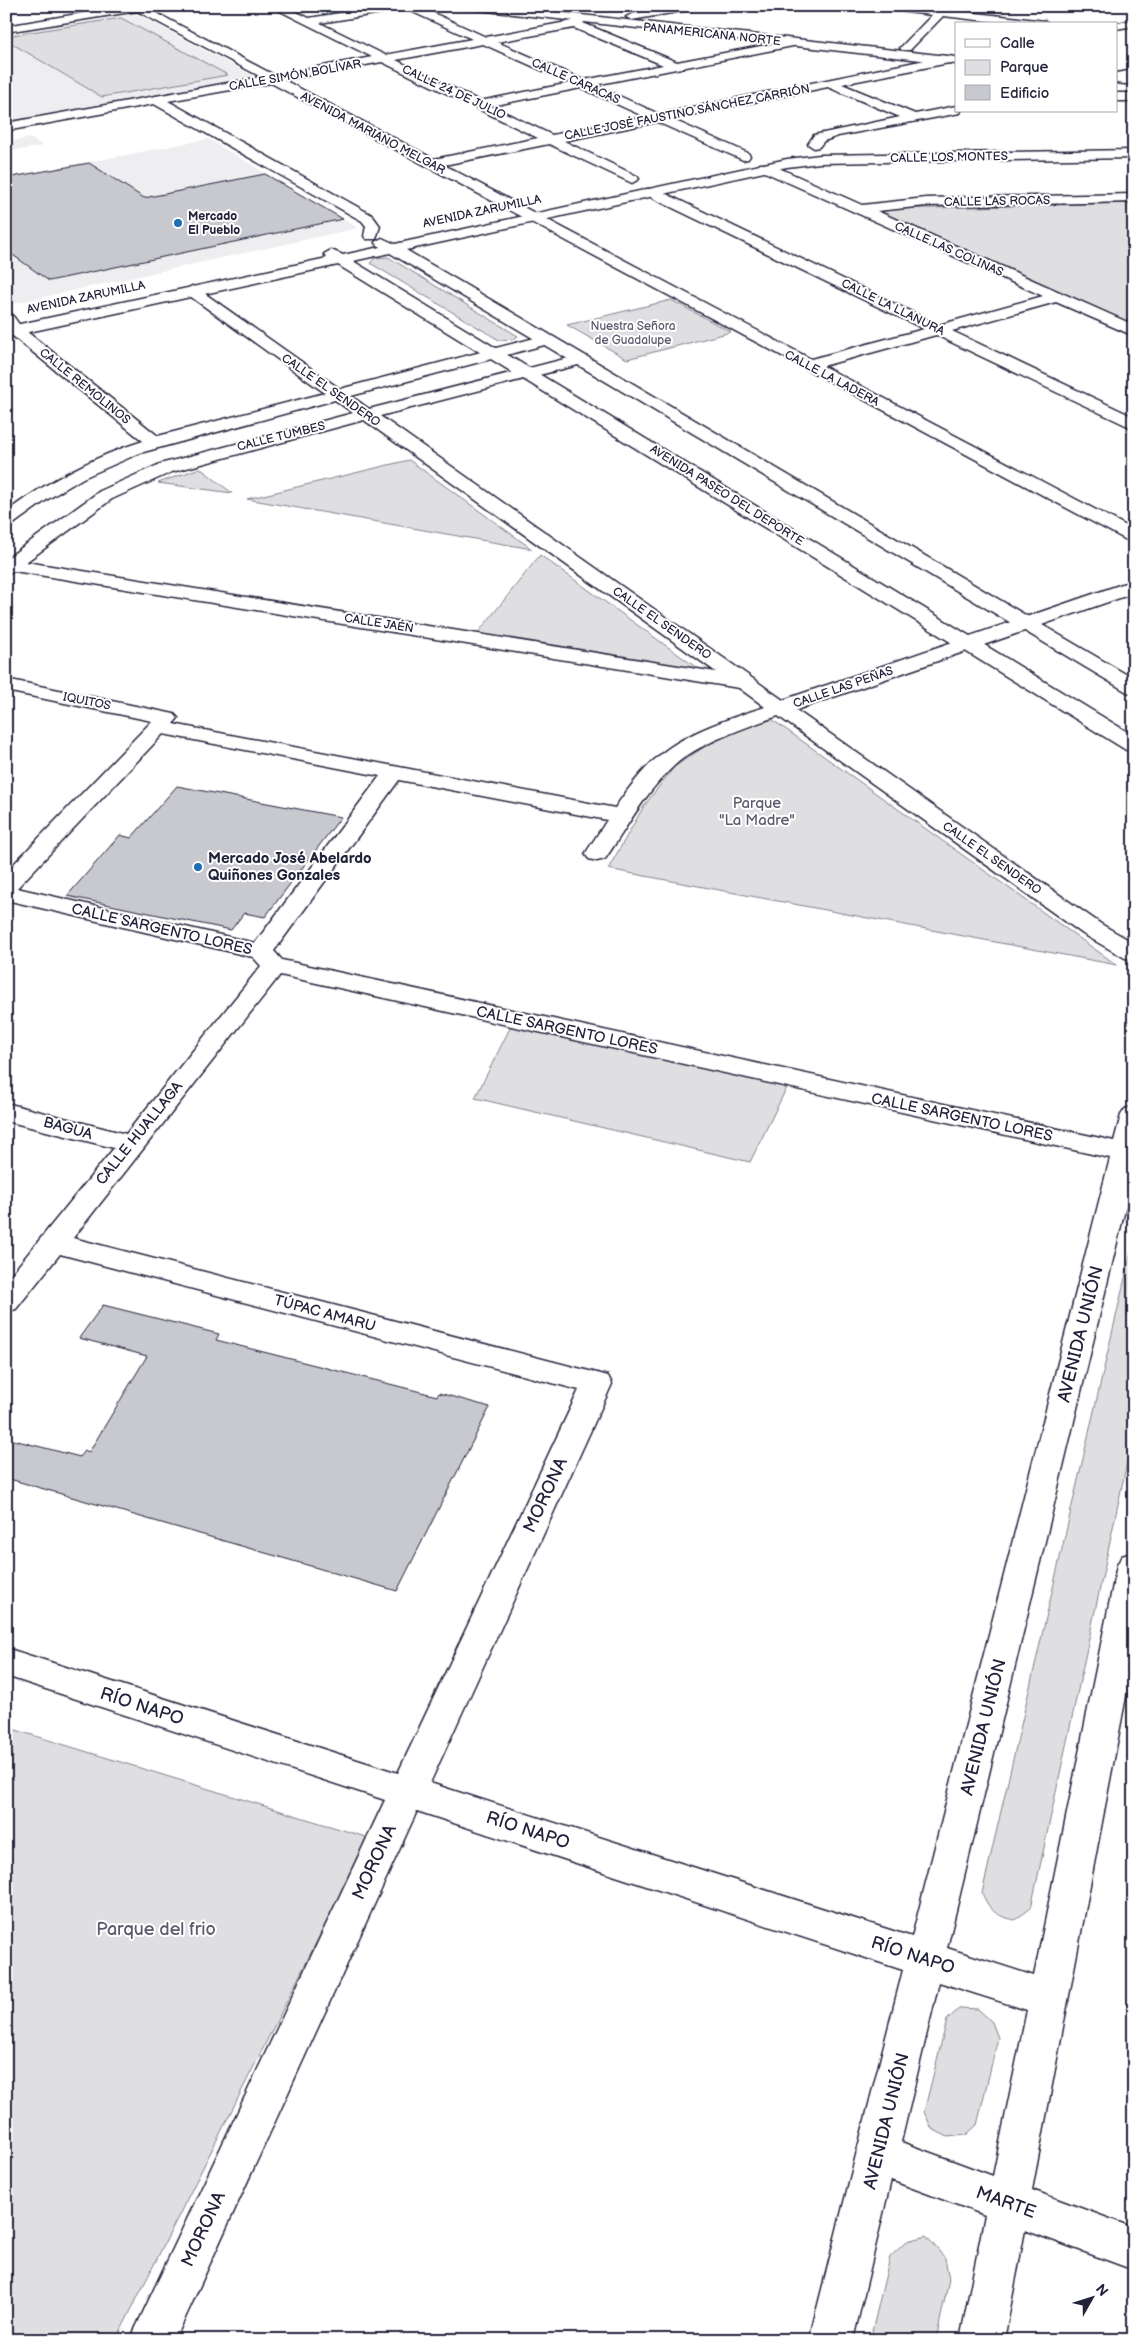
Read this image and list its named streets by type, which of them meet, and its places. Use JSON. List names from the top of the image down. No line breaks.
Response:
{"streets":{"main road":["PANAMERICANA NORTE","CALLE SIMÓN BOLÍVAR","CALLE CARACAS","CALLE 24 DE JULIO","CALLE JOSÉ FAUSTINO SÁNCHEZ CARRIÓN","AVENIDA MARIANO MELGAR","CALLE LOS MONTES","CALLE LAS ROCAS","AVENIDA ZARUMILLA","CALLE LAS COLINAS","CALLE LA LLANURA","CALLE LA LADERA","CALLE REMOLINOS","CALLE EL SENDERO","CALLE TUMBES","AVENIDA PASEO DEL DEPORTE","CALLE JAÉN","CALLE LAS PEÑAS","IQUITOS","CALLE SARGENTO LORES","BAGUA","CALLE HUALLAGA","TÚPAC AMARU","AVENIDA UNIÓN","MORONA","RÍO NAPO","MARTE"]},"crossings":[["PANAMERICANA NORTE","CALLE SIMÓN BOLÍVAR"],["PANAMERICANA NORTE","CALLE JOSÉ FAUSTINO SÁNCHEZ CARRIÓN"],["CALLE SIMÓN BOLÍVAR","CALLE CARACAS"],["CALLE SIMÓN BOLÍVAR","CALLE 24 DE JULIO"],["CALLE SIMÓN BOLÍVAR","AVENIDA MARIANO MELGAR"],["CALLE CARACAS","CALLE JOSÉ FAUSTINO SÁNCHEZ CARRIÓN"],["CALLE 24 DE JULIO","CALLE JOSÉ FAUSTINO SÁNCHEZ CARRIÓN"],["CALLE JOSÉ FAUSTINO SÁNCHEZ CARRIÓN","AVENIDA MARIANO MELGAR"],["AVENIDA MARIANO MELGAR","AVENIDA ZARUMILLA"],["AVENIDA MARIANO MELGAR","CALLE LA LADERA"],["CALLE LOS MONTES","AVENIDA ZARUMILLA"],["CALLE LOS MONTES","CALLE LAS COLINAS"],["CALLE LAS ROCAS","CALLE LAS COLINAS"],["AVENIDA ZARUMILLA","CALLE LAS COLINAS"],["AVENIDA ZARUMILLA","CALLE LA LLANURA"],["AVENIDA ZARUMILLA","CALLE LA LADERA"],["AVENIDA ZARUMILLA","CALLE REMOLINOS"],["AVENIDA ZARUMILLA","CALLE EL SENDERO"],["AVENIDA ZARUMILLA","AVENIDA PASEO DEL DEPORTE"],["CALLE REMOLINOS","CALLE TUMBES"],["CALLE EL SENDERO","CALLE TUMBES"],["CALLE EL SENDERO","CALLE JAÉN"],["CALLE EL SENDERO","CALLE LAS PEÑAS"],["CALLE TUMBES","AVENIDA PASEO DEL DEPORTE"],["CALLE TUMBES","CALLE JAÉN"],["AVENIDA PASEO DEL DEPORTE","CALLE LAS PEÑAS"],["CALLE LAS PEÑAS","IQUITOS"],["IQUITOS","CALLE HUALLAGA"],["CALLE SARGENTO LORES","CALLE HUALLAGA"],["CALLE SARGENTO LORES","AVENIDA UNIÓN"],["BAGUA","CALLE HUALLAGA"],["CALLE HUALLAGA","TÚPAC AMARU"],["TÚPAC AMARU","MORONA"],["AVENIDA UNIÓN","RÍO NAPO"],["AVENIDA UNIÓN","MARTE"],["MORONA","RÍO NAPO"]],"parks":["Nuestra Señora de Guadalupe","Parque \"La Madre\"","Parque del frio"],"places":["Mercado El Pueblo","Mercado José Abelardo Quiñones Gonzales"],"legend":["Calle","Parque","Edificio"],"north":"top right"}
